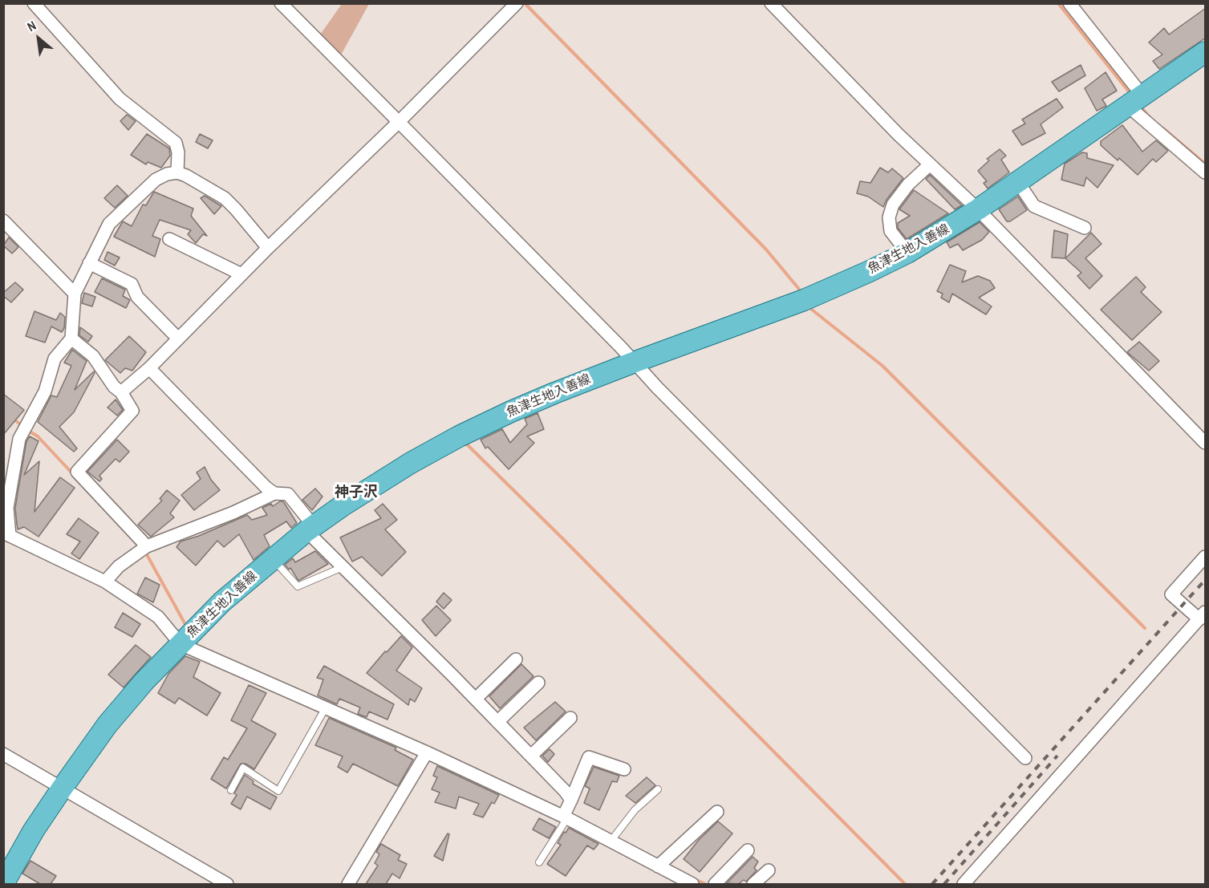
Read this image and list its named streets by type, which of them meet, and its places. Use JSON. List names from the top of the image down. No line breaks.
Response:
{"streets":{"main road":["魚津生地入善線"]},"districts":["神子沢"],"north":"top left"}
